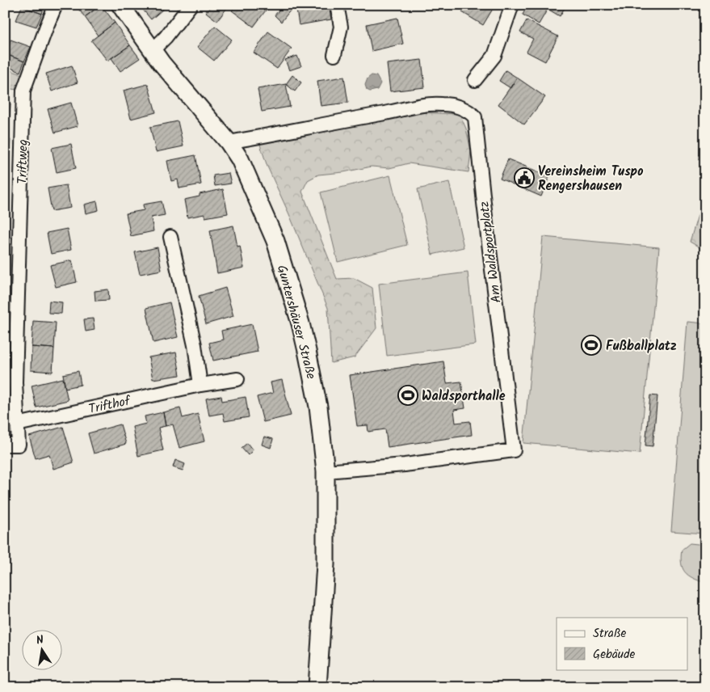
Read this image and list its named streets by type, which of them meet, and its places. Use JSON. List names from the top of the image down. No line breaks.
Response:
{"streets":{"street":["Triftweg","Am Waldsportplatz","Guntershäuser Straße","Trifthof"]},"crossings":[["Triftweg","Trifthof"],["Am Waldsportplatz","Guntershäuser Straße"]],"places":{"public building":["Vereinsheim Tuspo Rengershausen"],"sports":["Fußballplatz","Waldsporthalle"]},"legend":["Straße","Gebäude"],"north":"top"}
